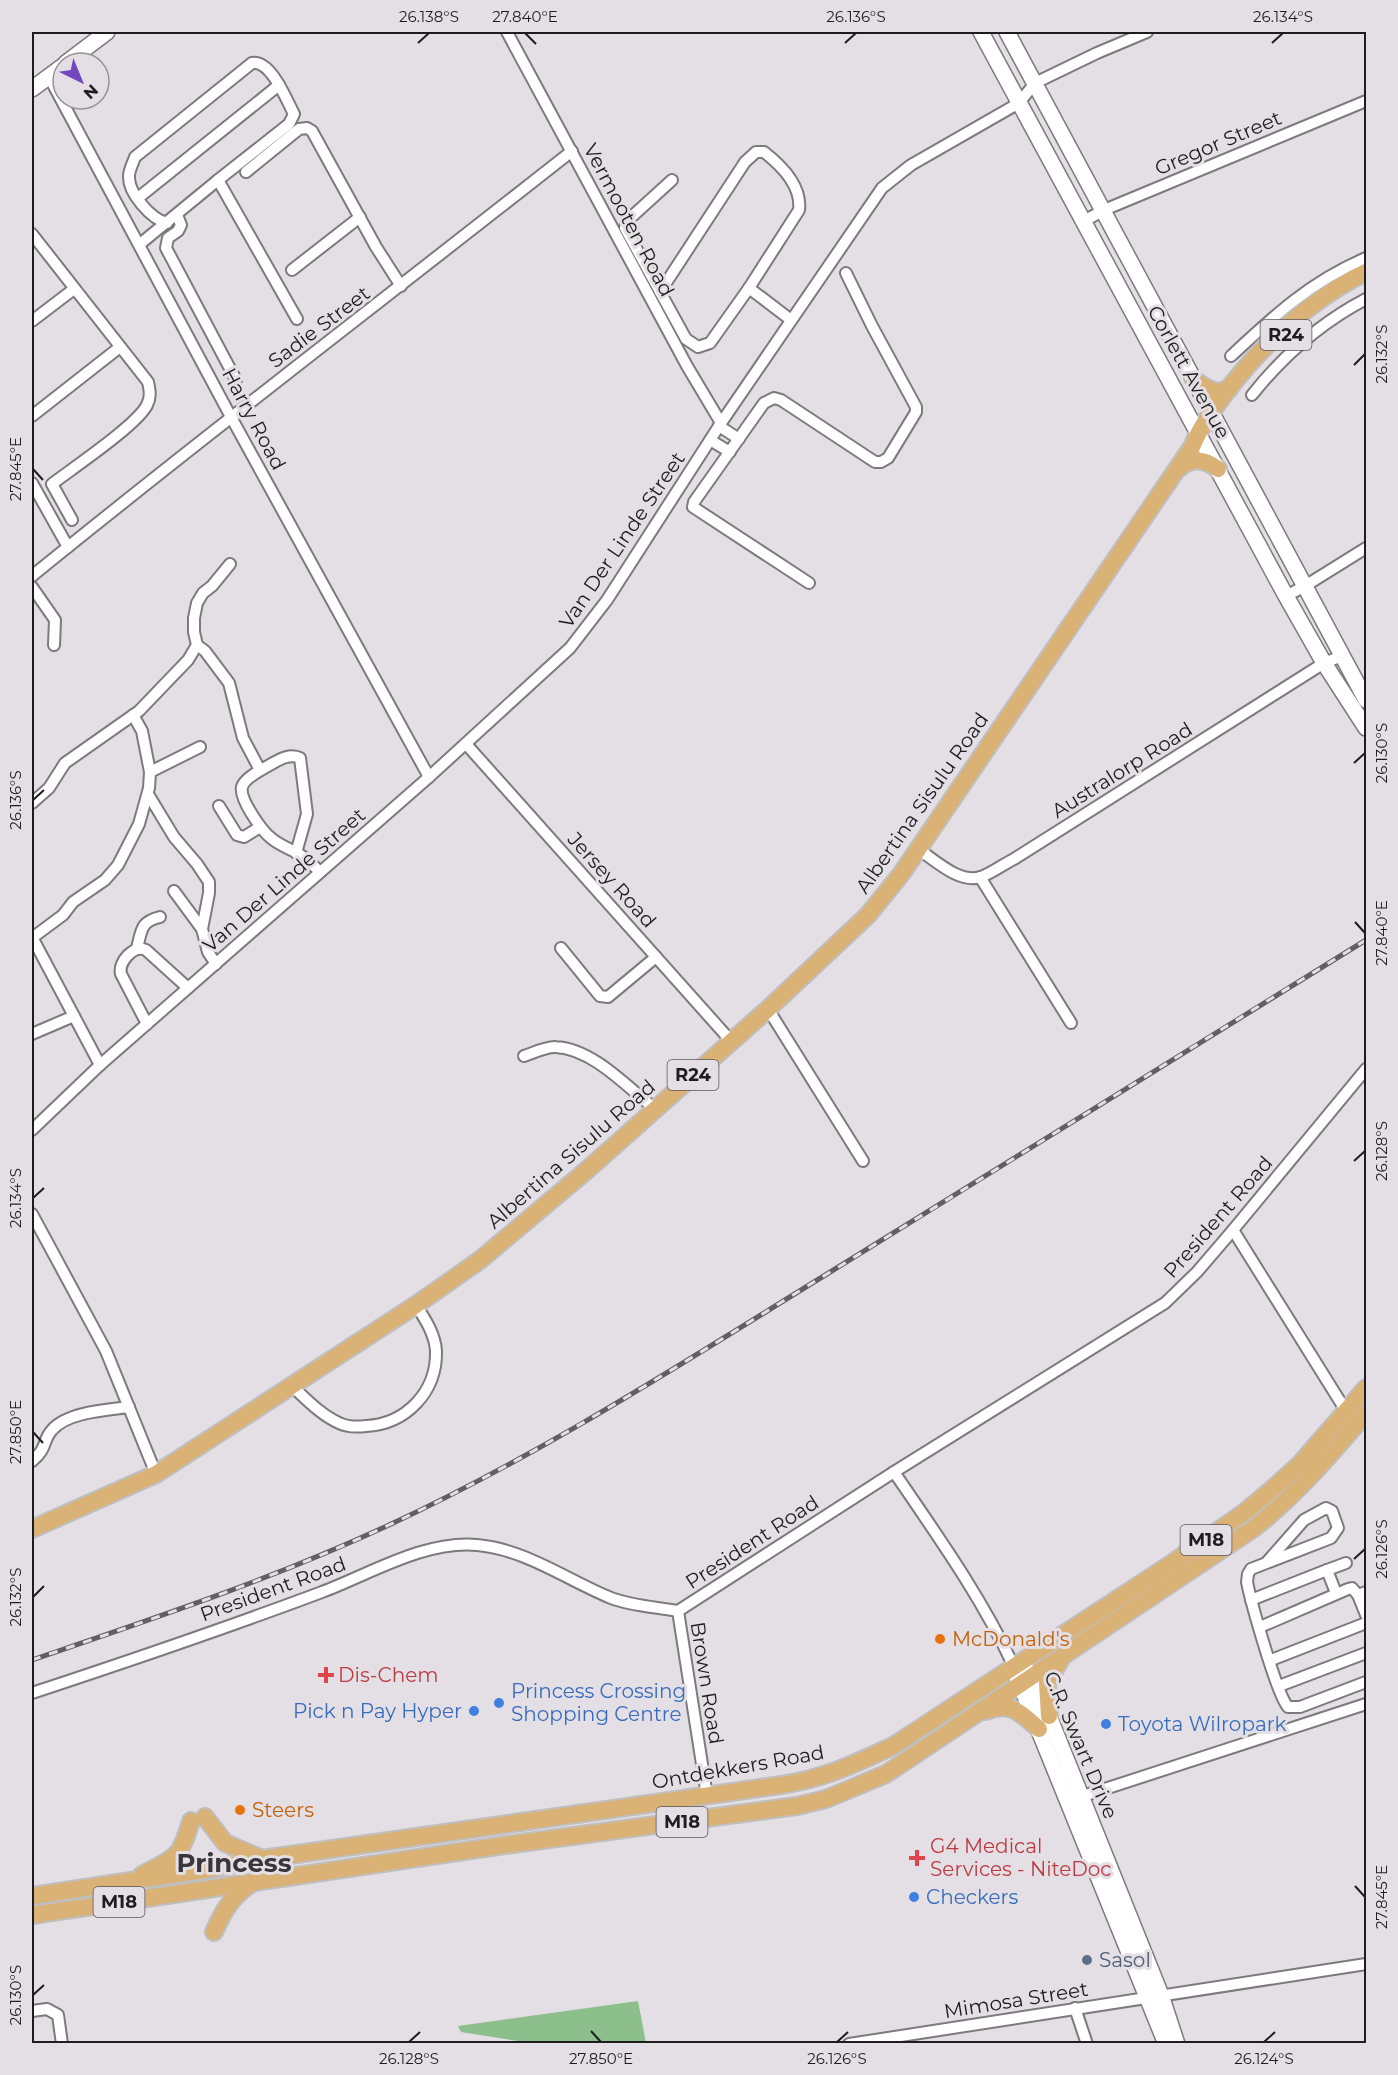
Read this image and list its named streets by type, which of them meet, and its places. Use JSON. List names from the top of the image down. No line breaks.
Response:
{"streets":{"main road":["R24","Albertina Sisulu Road","M18","Ontdekkers Road"],"street":["Gregor Street","Vermooten Road","Sadie Street","Corlett Avenue","Harry Road","Van Der Linde Street","Australorp Road","Jersey Road","President Road","Brown Road","C.R. Swart Drive","Mimosa Street"]},"crossings":[["Gregor Street","Corlett Avenue"],["Vermooten Road","Sadie Street"],["Vermooten Road","Van Der Linde Street"],["Sadie Street","Harry Road"],["Corlett Avenue","Van Der Linde Street"],["Corlett Avenue","Australorp Road"],["Corlett Avenue","Albertina Sisulu Road"],["Harry Road","Van Der Linde Street"],["Van Der Linde Street","Jersey Road"],["Albertina Sisulu Road","Jersey Road"],["President Road","Brown Road"],["President Road","C.R. Swart Drive"],["Brown Road","Ontdekkers Road"],["C.R. Swart Drive","Ontdekkers Road"],["C.R. Swart Drive","Mimosa Street"]],"districts":["Princess"],"places":{"other":["McDonald's","Princess Crossing Shopping Centre","Pick n Pay Hyper","Toyota Wilropark","Steers","Checkers","Sasol"],"health":["Dis-Chem","G4 Medical Services - NiteDoc"]},"north":"bottom right","coordinates":["26.138°S","27.840°E","26.136°S","26.134°S","26.132°S","27.845°E","26.130°S","26.128°S","27.850°E","26.126°S","26.124°S"]}
